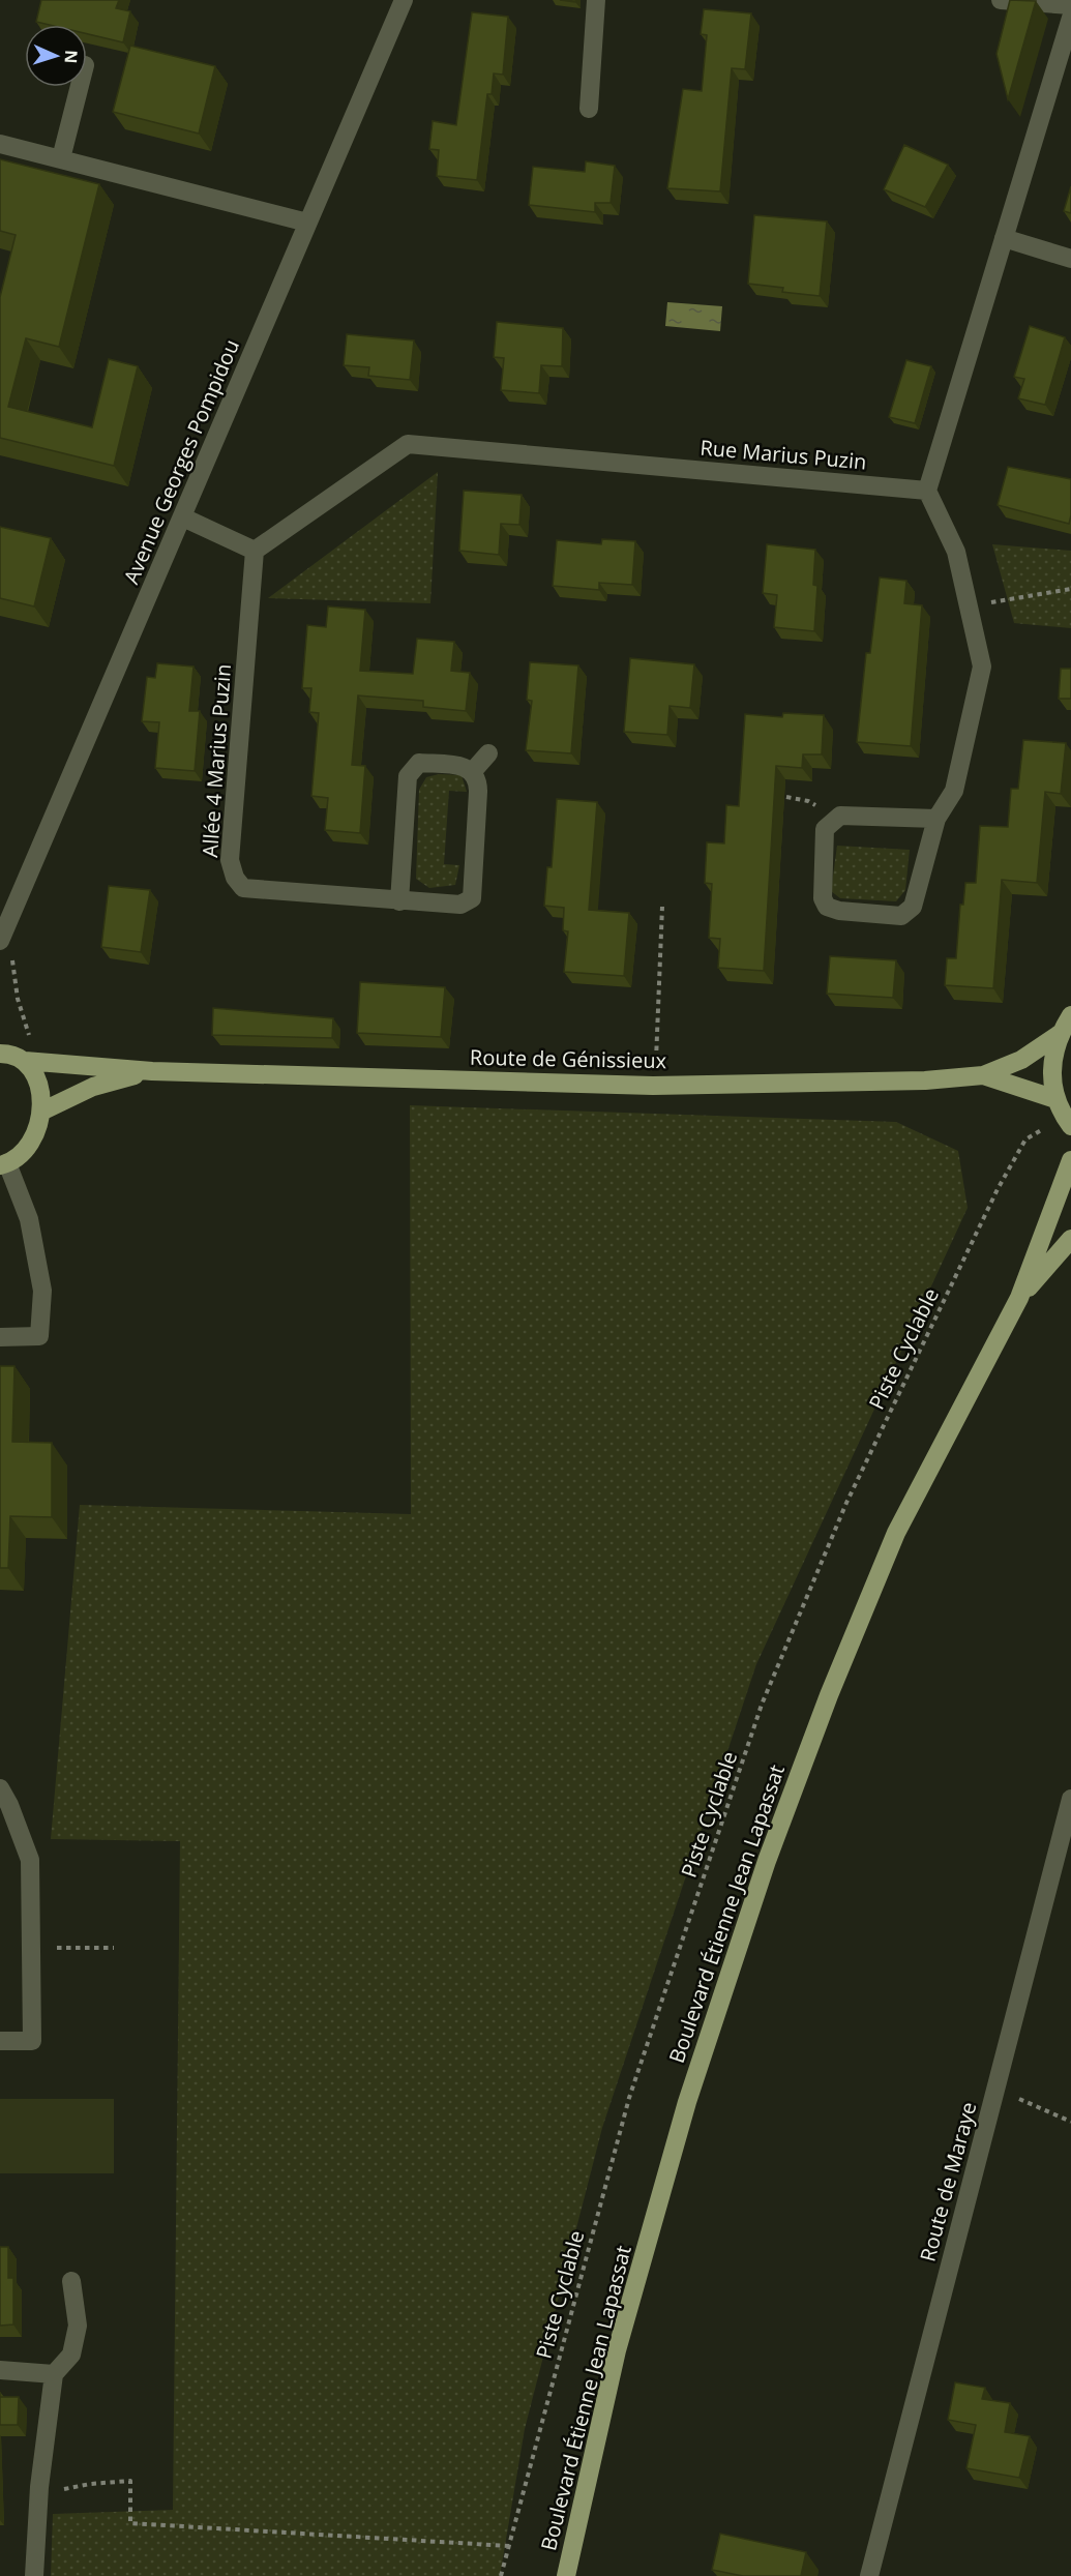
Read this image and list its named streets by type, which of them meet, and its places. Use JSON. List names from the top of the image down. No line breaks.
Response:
{"streets":{"main road":["Route de Génissieux","Boulevard Étienne Jean Lapassat"],"street":["Rue Marius Puzin","Avenue Georges Pompidou","Allée 4 Marius Puzin","Route de Maraye"],"path":["Piste Cyclable"]},"crossings":[["Rue Marius Puzin","Allée 4 Marius Puzin"]],"north":"right"}
